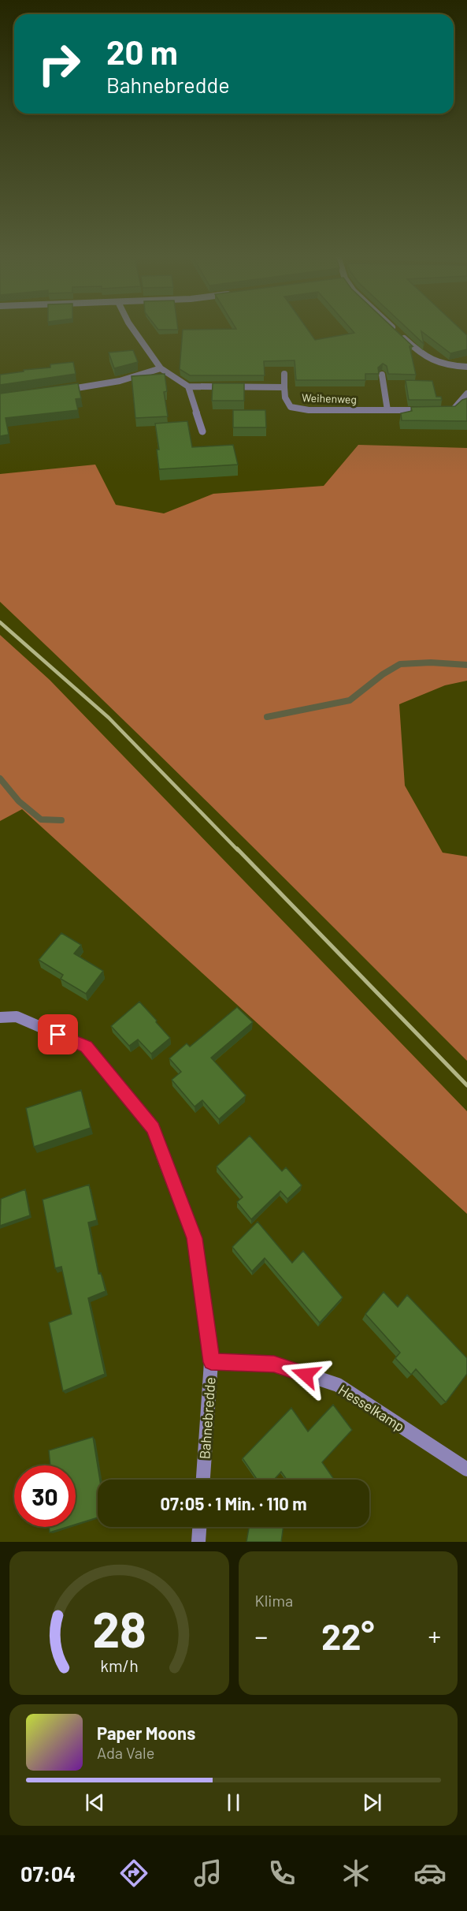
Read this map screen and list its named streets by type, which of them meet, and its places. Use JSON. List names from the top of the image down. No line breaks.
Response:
{"streets":{"street":["Weihenweg","Hesselkamp","Bahnebredde"]},"crossings":[["Hesselkamp","Bahnebredde"]],"page":{"turn":["20 m","Bahnebredde"],"limit":"30","trip":"07:05 · 1 Min. · 110 m","tile":"Klima","heat":["−","22°","+"],"song":["Paper Moons","Ada Vale"],"tabs":"07:04","gauge":["28","km/h"]}}
